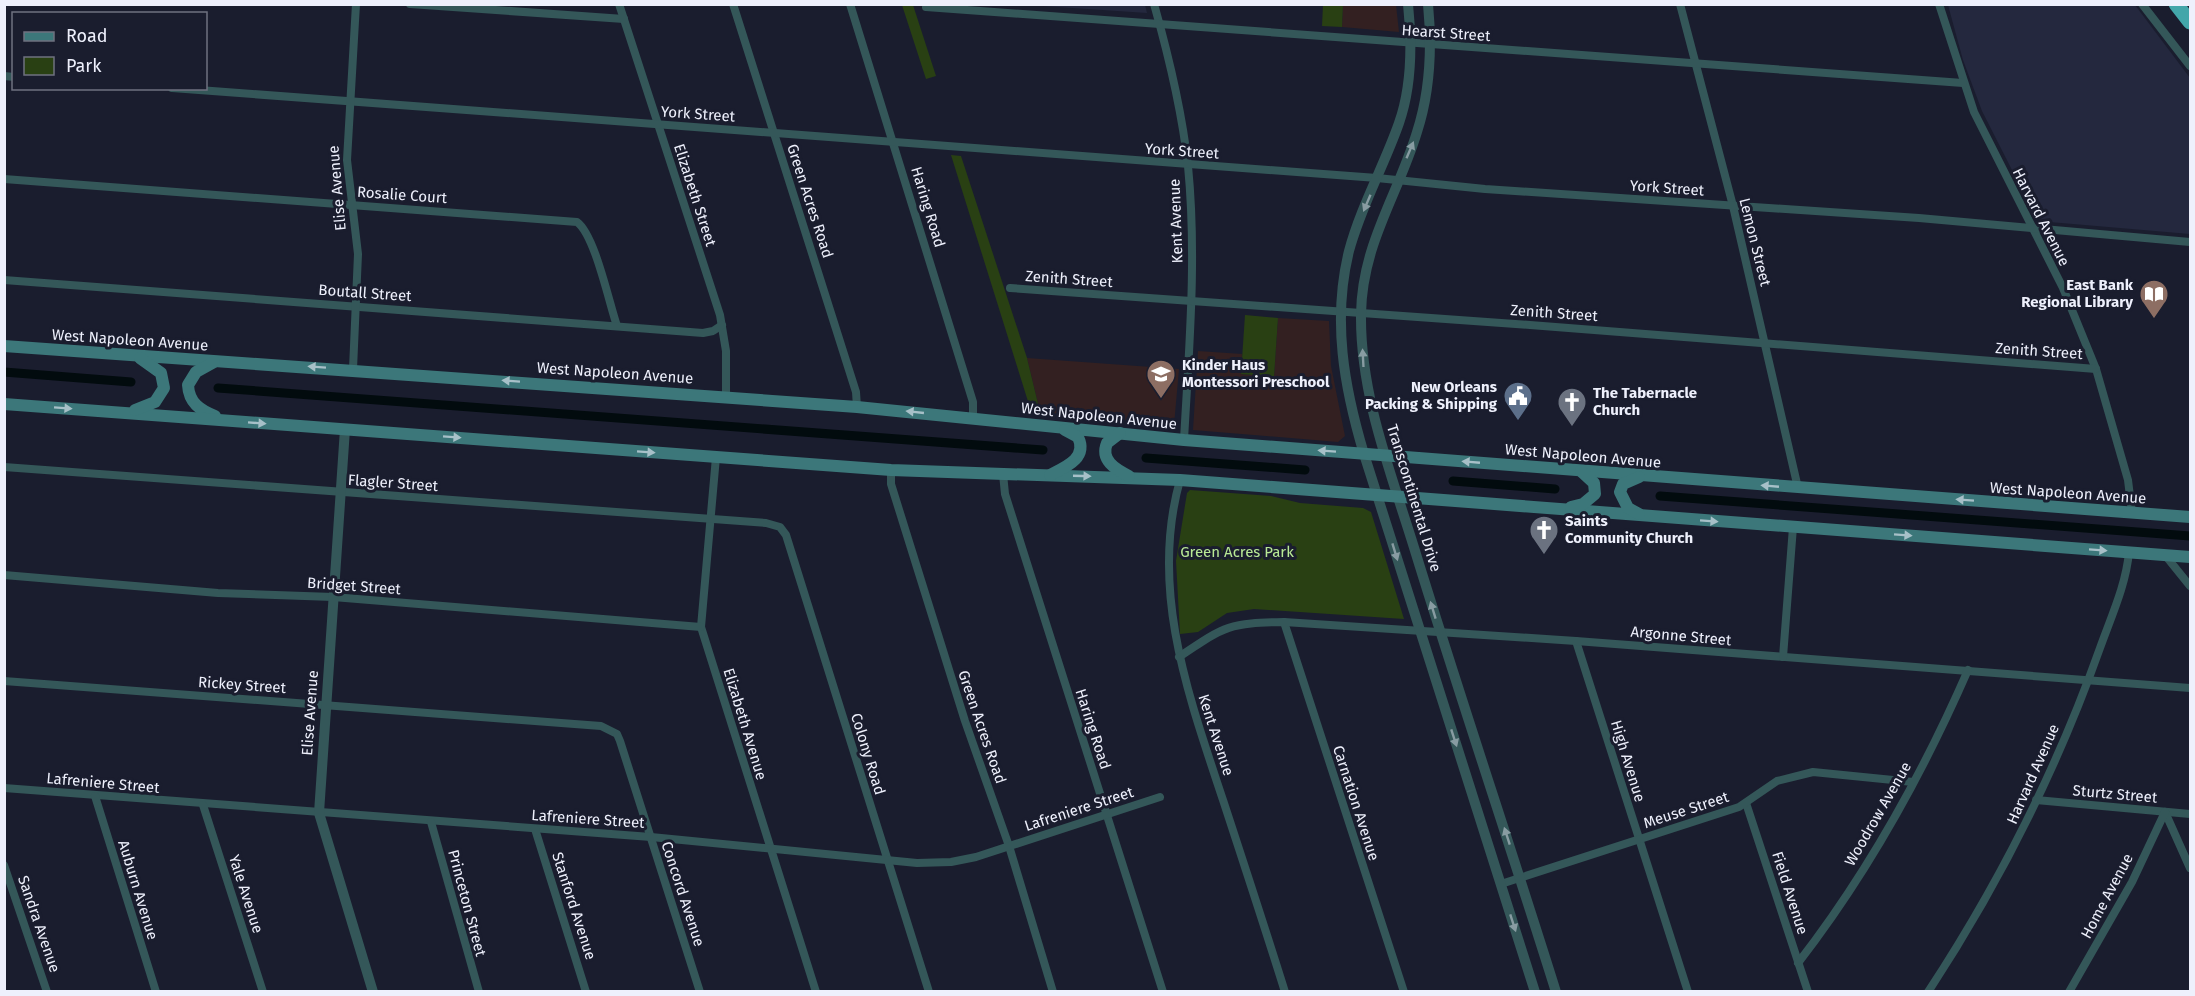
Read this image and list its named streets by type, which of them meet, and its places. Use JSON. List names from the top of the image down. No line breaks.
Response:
{"streets":{"main road":["West Napoleon Avenue"],"street":["Hearst Street","York Street","Elise Avenue","Rosalie Court","Elizabeth Street","Green Acres Road","Haring Road","Harvard Avenue","Kent Avenue","Lemon Street","Zenith Street","Boutall Street","Flagler Street","Transcontinental Drive","Bridget Street","Argonne Street","Rickey Street","Elizabeth Avenue","Colony Road","High Avenue","Lafreniere Street","Sturtz Street","Carnation Avenue","Meuse Street","Woodrow Avenue","Auburn Avenue","Field Avenue","Yale Avenue","Concord Avenue","Home Avenue","Princeton Street","Stanford Avenue","Sandra Avenue"]},"crossings":[["Hearst Street","Harvard Avenue"],["Hearst Street","Kent Avenue"],["Hearst Street","Lemon Street"],["Hearst Street","Transcontinental Drive"],["York Street","Elise Avenue"],["York Street","Elizabeth Street"],["York Street","Green Acres Road"],["York Street","Haring Road"],["York Street","Harvard Avenue"],["York Street","Kent Avenue"],["York Street","Lemon Street"],["York Street","Transcontinental Drive"],["Elise Avenue","Rosalie Court"],["Elise Avenue","Boutall Street"],["Elise Avenue","West Napoleon Avenue"],["Elise Avenue","Flagler Street"],["Elise Avenue","Bridget Street"],["Elise Avenue","Rickey Street"],["Elise Avenue","Lafreniere Street"],["Rosalie Court","Boutall Street"],["Elizabeth Street","Boutall Street"],["Elizabeth Street","West Napoleon Avenue"],["Green Acres Road","West Napoleon Avenue"],["Green Acres Road","Lafreniere Street"],["Haring Road","West Napoleon Avenue"],["Haring Road","Lafreniere Street"],["Harvard Avenue","Zenith Street"],["Harvard Avenue","West Napoleon Avenue"],["Harvard Avenue","Argonne Street"],["Harvard Avenue","Sturtz Street"],["Kent Avenue","Zenith Street"],["Kent Avenue","West Napoleon Avenue"],["Kent Avenue","Argonne Street"],["Lemon Street","Zenith Street"],["Lemon Street","West Napoleon Avenue"],["Zenith Street","Transcontinental Drive"],["West Napoleon Avenue","Transcontinental Drive"],["Flagler Street","Elizabeth Avenue"],["Flagler Street","Colony Road"],["Transcontinental Drive","Argonne Street"],["Transcontinental Drive","Meuse Street"],["Bridget Street","Elizabeth Avenue"],["Argonne Street","High Avenue"],["Argonne Street","Carnation Avenue"],["Argonne Street","Woodrow Avenue"],["Rickey Street","Concord Avenue"],["Elizabeth Avenue","Lafreniere Street"],["Colony Road","Lafreniere Street"],["High Avenue","Meuse Street"],["Lafreniere Street","Auburn Avenue"],["Lafreniere Street","Yale Avenue"],["Lafreniere Street","Concord Avenue"],["Lafreniere Street","Princeton Street"],["Lafreniere Street","Stanford Avenue"],["Sturtz Street","Home Avenue"],["Meuse Street","Woodrow Avenue"],["Meuse Street","Field Avenue"],["Woodrow Avenue","Field Avenue"]],"parks":["Green Acres Park"],"places":{"library":["East Bank Regional Library"],"school or university":["Kinder Haus Montessori Preschool"],"public building":["New Orleans Packing & Shipping"],"church":["The Tabernacle Church","Saints Community Church"]},"legend":["Road","Park"]}
